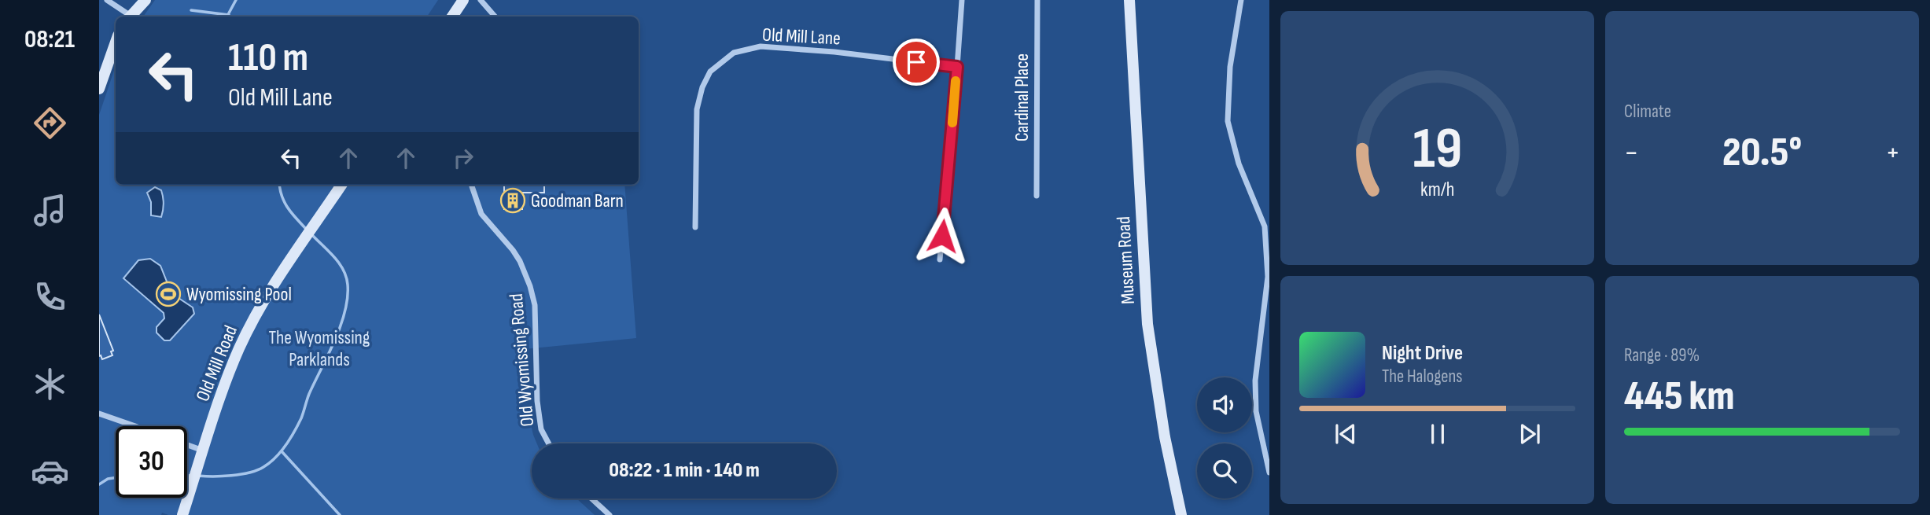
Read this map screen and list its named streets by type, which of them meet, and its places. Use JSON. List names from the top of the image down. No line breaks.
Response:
{"streets":{"main road":["Museum Road","Old Mill Road"],"street":["Old Mill Lane","Cardinal Place","Old Wyomissing Road"]},"parks":["The Wyomissing Parklands"],"places":{"building":["Goodman Barn"],"sports":["Wyomissing Pool"]},"page":{"tabs":"08:21","tile":["Climate",["Range · 89%","445 km"]],"turn":["110 m","Old Mill Lane"],"heat":["−","20.5°","+"],"song":["Night Drive","The Halogens"],"limit":"30","trip":"08:22 · 1 min · 140 m","gauge":["19","km/h"]}}
